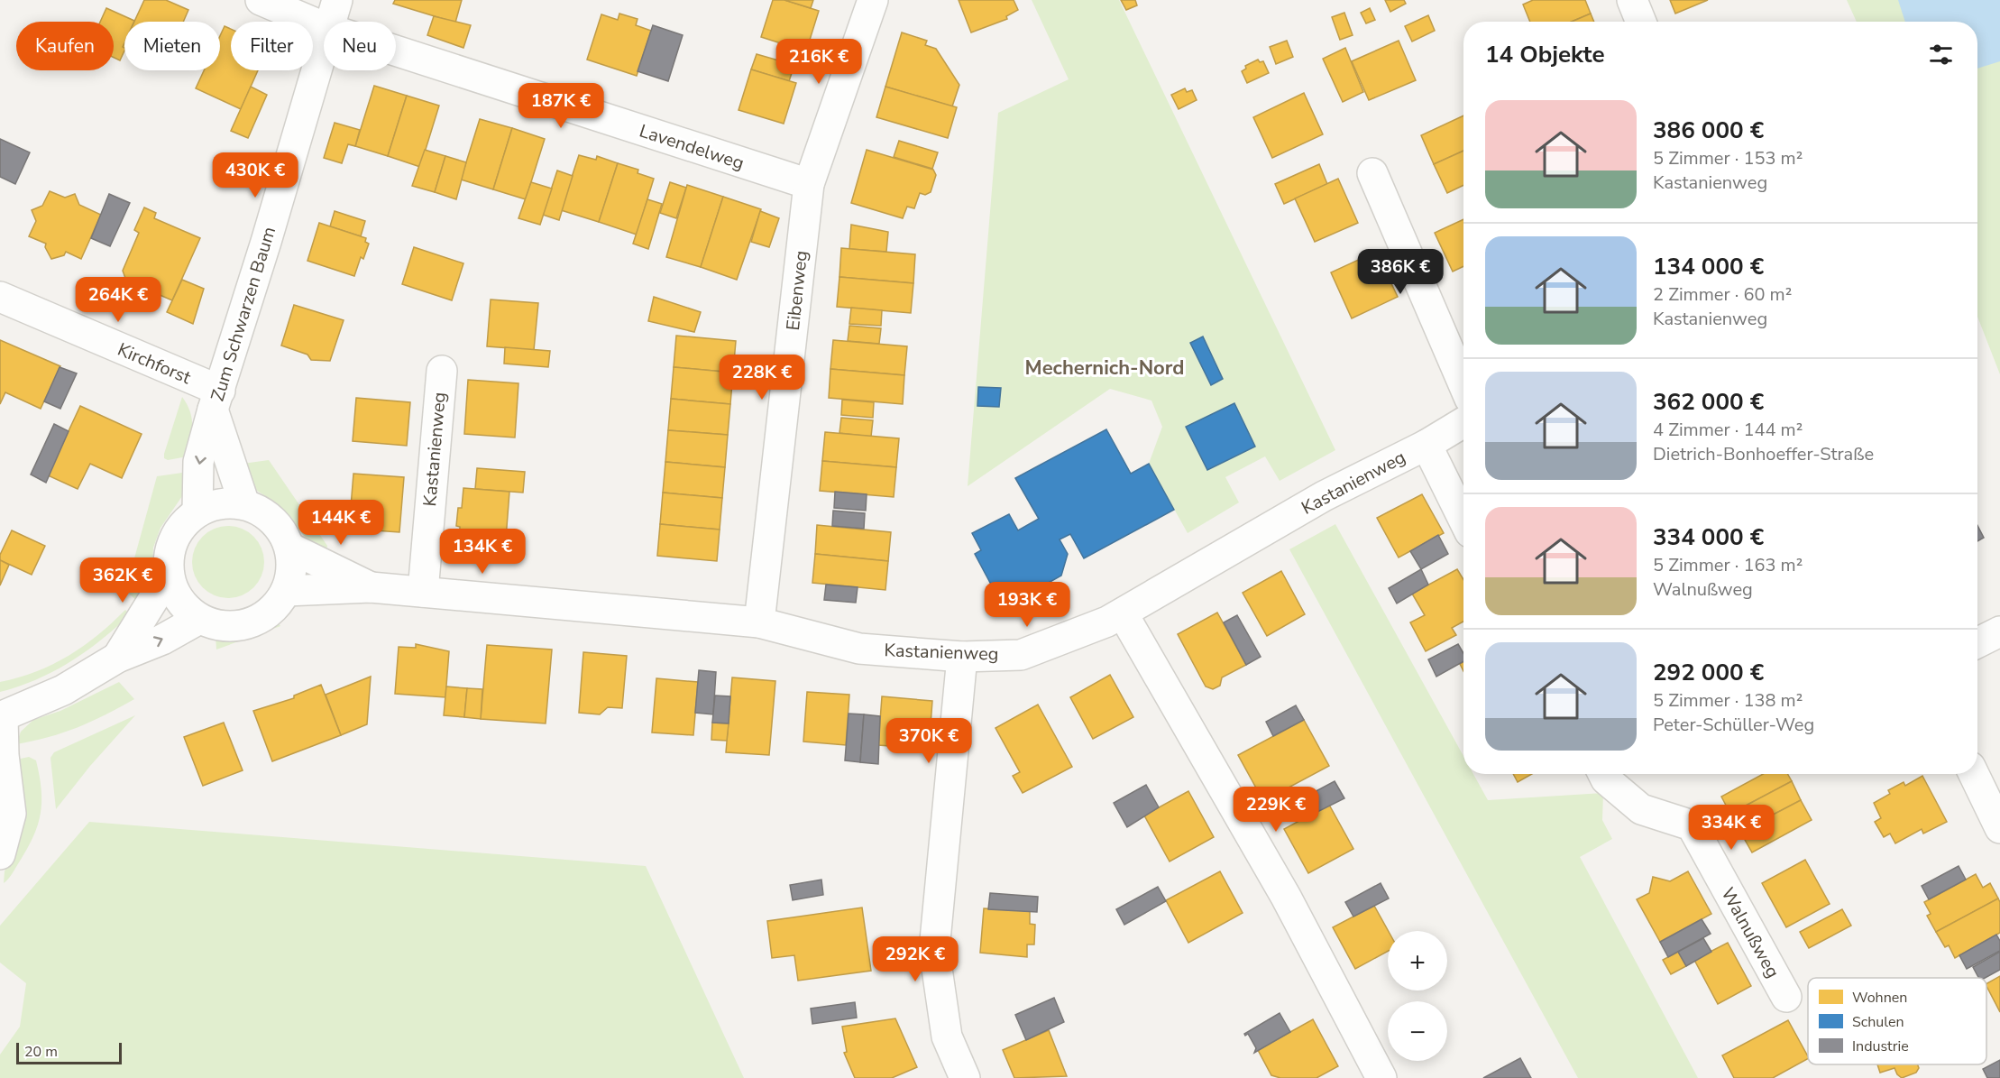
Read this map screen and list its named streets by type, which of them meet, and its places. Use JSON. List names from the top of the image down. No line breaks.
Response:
{"streets":{"street":["Lavendelweg","Eibenweg","Zum Schwarzen Baum","Kirchforst","Kastanienweg","Walnußweg"]},"crossings":[["Lavendelweg","Eibenweg"],["Eibenweg","Kastanienweg"],["Zum Schwarzen Baum","Kirchforst"],["Zum Schwarzen Baum","Kastanienweg"]],"districts":["Mechernich-Nord"],"legend":["Wohnen","Schulen","Industrie"],"scale_bar":"20 m","page":{"chip":["Kaufen","Mieten","Filter","Neu"],"heading":"14 Objekte","price":["216K €","187K €","430K €","386K €","264K €","228K €","144K €","134K €","362K €","193K €","370K €","229K €","334K €","292K €"],"list":[{"name":"386 000 €","note":"5 Zimmer · 153 m² · Kastanienweg"},{"name":"134 000 €","note":"2 Zimmer · 60 m² · Kastanienweg"},{"name":"362 000 €","note":"4 Zimmer · 144 m² · Dietrich-Bonhoeffer-Straße"},{"name":"334 000 €","note":"5 Zimmer · 163 m² · Walnußweg"},{"name":"292 000 €","note":"5 Zimmer · 138 m² · Peter-Schüller-Weg"}],"map_buttons":["+","−"],"scale":"20 m"}}
